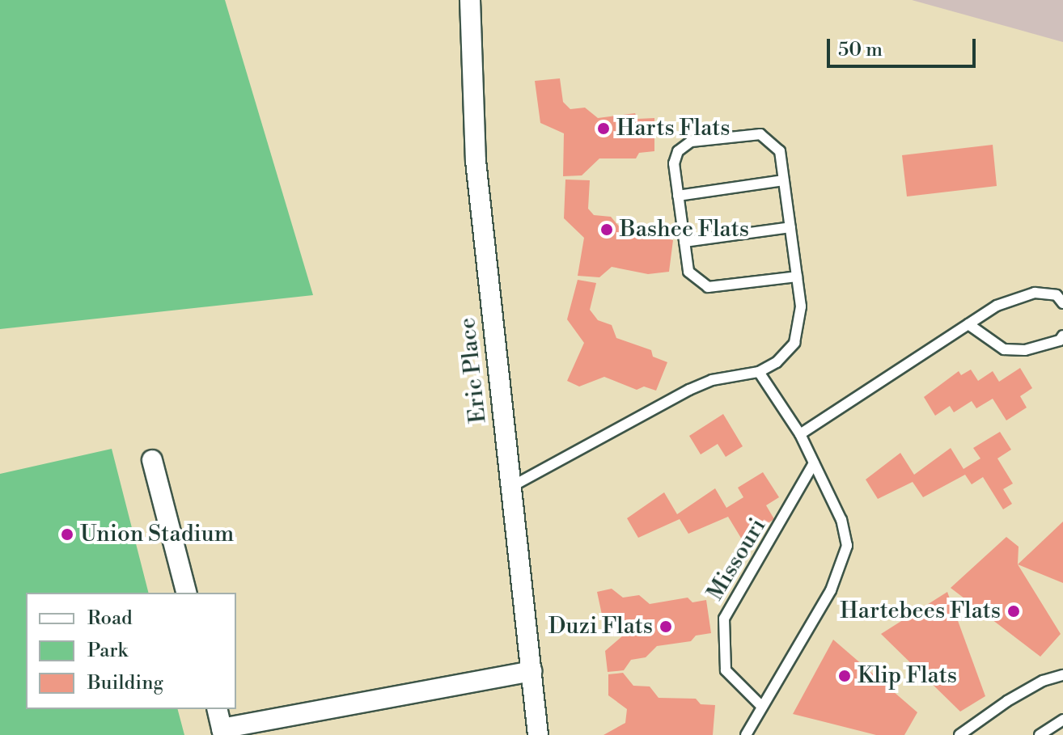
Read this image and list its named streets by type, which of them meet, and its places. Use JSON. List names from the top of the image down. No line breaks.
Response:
{"streets":{"street":["Eric Place"],"lane":["Missouri"]},"places":["Harts Flats","Bashee Flats","Union Stadium","Hartebees Flats","Duzi Flats","Klip Flats"],"legend":["Road","Park","Building"],"scale_bar":"50 m"}
